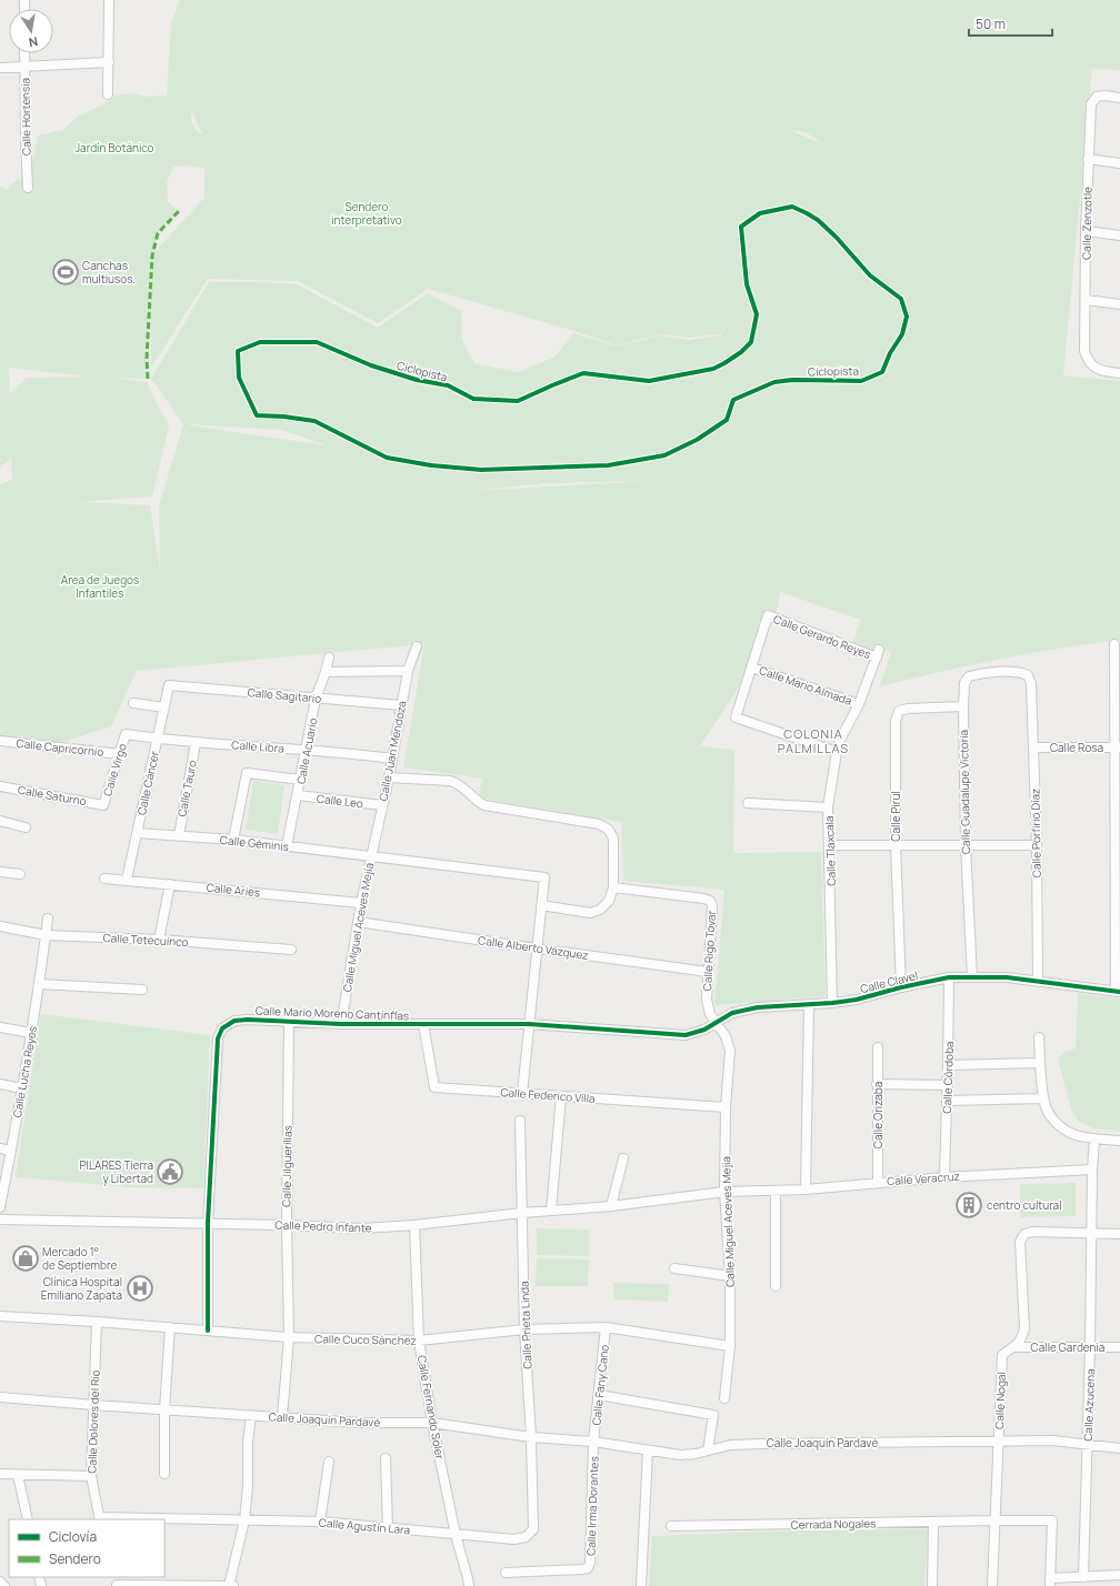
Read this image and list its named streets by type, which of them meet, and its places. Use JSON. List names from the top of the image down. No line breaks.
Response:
{"streets":{"street":["Calle Hortensia","Calle Zenzotle","Calle Gerardo Reyes","Calle Mario Almada","Calle Sagitario","Calle Libra","Calle Capricornio","Calle Rosa","Calle Acuario","Calle Juan Mendoza","Calle Virgo","Calle Cáncer","Calle Tauro","Calle Guadalupe Victoria","Calle Saturno","Calle Leo","Calle Pirul","Calle Porfirio Díaz","Calle Géminis","Calle Tlaxcala","Calle Aries","Calle Miguel Aceves Mejía","Calle Tetecuinco","Calle Alberto Vázquez","Calle Rigo Tovar","Calle Clavel","Calle Mario Moreno Cantínflas","Calle Lucha Reyes","Calle Córdoba","Calle Federico Villa","Calle Orizaba","Calle Jilguerillas","Calle Veracruz","Calle Pedro Infante","Calle Prieta Linda","Calle Cuco Sánchez","Calle Gardenia","Calle Fany Cano","Calle Nogal","Calle Azucena","Calle Fernando Soler","Calle Joaquín Pardavé","Calle Dolores del Río","Calle Irma Dorantes","Cerrada Nogales","Calle Agustín Lara"],"cycle path":["Ciclopista"]},"crossings":[["Calle Gerardo Reyes","Calle Mario Almada"],["Calle Gerardo Reyes","Calle Tlaxcala"],["Calle Mario Almada","Calle Tlaxcala"],["Calle Sagitario","Calle Acuario"],["Calle Sagitario","Calle Juan Mendoza"],["Calle Sagitario","Calle Cáncer"],["Calle Libra","Calle Acuario"],["Calle Libra","Calle Juan Mendoza"],["Calle Libra","Calle Virgo"],["Calle Libra","Calle Cáncer"],["Calle Libra","Calle Tauro"],["Calle Capricornio","Calle Virgo"],["Calle Rosa","Calle Porfirio Díaz"],["Calle Acuario","Calle Leo"],["Calle Acuario","Calle Géminis"],["Calle Juan Mendoza","Calle Leo"],["Calle Juan Mendoza","Calle Géminis"],["Calle Juan Mendoza","Calle Miguel Aceves Mejía"],["Calle Virgo","Calle Saturno"],["Calle Cáncer","Calle Géminis"],["Calle Cáncer","Calle Aries"],["Calle Tauro","Calle Géminis"],["Calle Guadalupe Victoria","Calle Pirul"],["Calle Guadalupe Victoria","Calle Porfirio Díaz"],["Calle Guadalupe Victoria","Calle Clavel"],["Calle Pirul","Calle Clavel"],["Calle Porfirio Díaz","Calle Clavel"],["Calle Géminis","Calle Miguel Aceves Mejía"],["Calle Tlaxcala","Calle Clavel"],["Calle Aries","Calle Miguel Aceves Mejía"],["Calle Miguel Aceves Mejía","Calle Alberto Vázquez"],["Calle Miguel Aceves Mejía","Calle Rigo Tovar"],["Calle Miguel Aceves Mejía","Calle Clavel"],["Calle Miguel Aceves Mejía","Calle Mario Moreno Cantínflas"],["Calle Miguel Aceves Mejía","Calle Federico Villa"],["Calle Miguel Aceves Mejía","Calle Veracruz"],["Calle Miguel Aceves Mejía","Calle Pedro Infante"],["Calle Miguel Aceves Mejía","Calle Cuco Sánchez"],["Calle Tetecuinco","Calle Lucha Reyes"],["Calle Alberto Vázquez","Calle Rigo Tovar"],["Calle Rigo Tovar","Calle Clavel"],["Calle Rigo Tovar","Calle Mario Moreno Cantínflas"],["Calle Clavel","Calle Mario Moreno Cantínflas"],["Calle Clavel","Calle Córdoba"],["Calle Mario Moreno Cantínflas","Calle Federico Villa"],["Calle Mario Moreno Cantínflas","Calle Jilguerillas"],["Calle Mario Moreno Cantínflas","Calle Pedro Infante"],["Calle Mario Moreno Cantínflas","Calle Cuco Sánchez"],["Calle Córdoba","Calle Veracruz"],["Calle Orizaba","Calle Veracruz"],["Calle Jilguerillas","Calle Pedro Infante"],["Calle Jilguerillas","Calle Cuco Sánchez"],["Calle Jilguerillas","Calle Joaquín Pardavé"],["Calle Veracruz","Calle Pedro Infante"],["Calle Veracruz","Calle Azucena"],["Calle Pedro Infante","Calle Prieta Linda"],["Calle Pedro Infante","Calle Fernando Soler"],["Calle Prieta Linda","Calle Cuco Sánchez"],["Calle Prieta Linda","Calle Joaquín Pardavé"],["Calle Prieta Linda","Calle Agustín Lara"],["Calle Cuco Sánchez","Calle Fany Cano"],["Calle Cuco Sánchez","Calle Fernando Soler"],["Calle Cuco Sánchez","Calle Dolores del Río"],["Calle Gardenia","Calle Nogal"],["Calle Gardenia","Calle Azucena"],["Calle Fany Cano","Calle Joaquín Pardavé"],["Calle Fany Cano","Calle Irma Dorantes"],["Calle Nogal","Calle Azucena"],["Calle Nogal","Calle Joaquín Pardavé"],["Calle Nogal","Cerrada Nogales"],["Calle Azucena","Calle Joaquín Pardavé"],["Calle Fernando Soler","Calle Joaquín Pardavé"],["Calle Fernando Soler","Calle Agustín Lara"],["Calle Joaquín Pardavé","Calle Dolores del Río"],["Calle Joaquín Pardavé","Calle Irma Dorantes"],["Calle Joaquín Pardavé","Calle Agustín Lara"],["Calle Dolores del Río","Calle Agustín Lara"]],"districts":["COLONIA PALMILLAS"],"parks":["Jardín Botánico","Sendero interpretativo","Area de Juegos Infantiles"],"places":{"sports":["Canchas multiusos."],"public building":["PILARES Tierra y Libertad"],"building":["centro cultural"],"shop":["Mercado 1° de Septiembre"],"hospital":["Clínica Hospital Emiliano Zapata"]},"legend":["Ciclovía","Sendero"],"scale_bar":"50 m","north":"bottom"}
